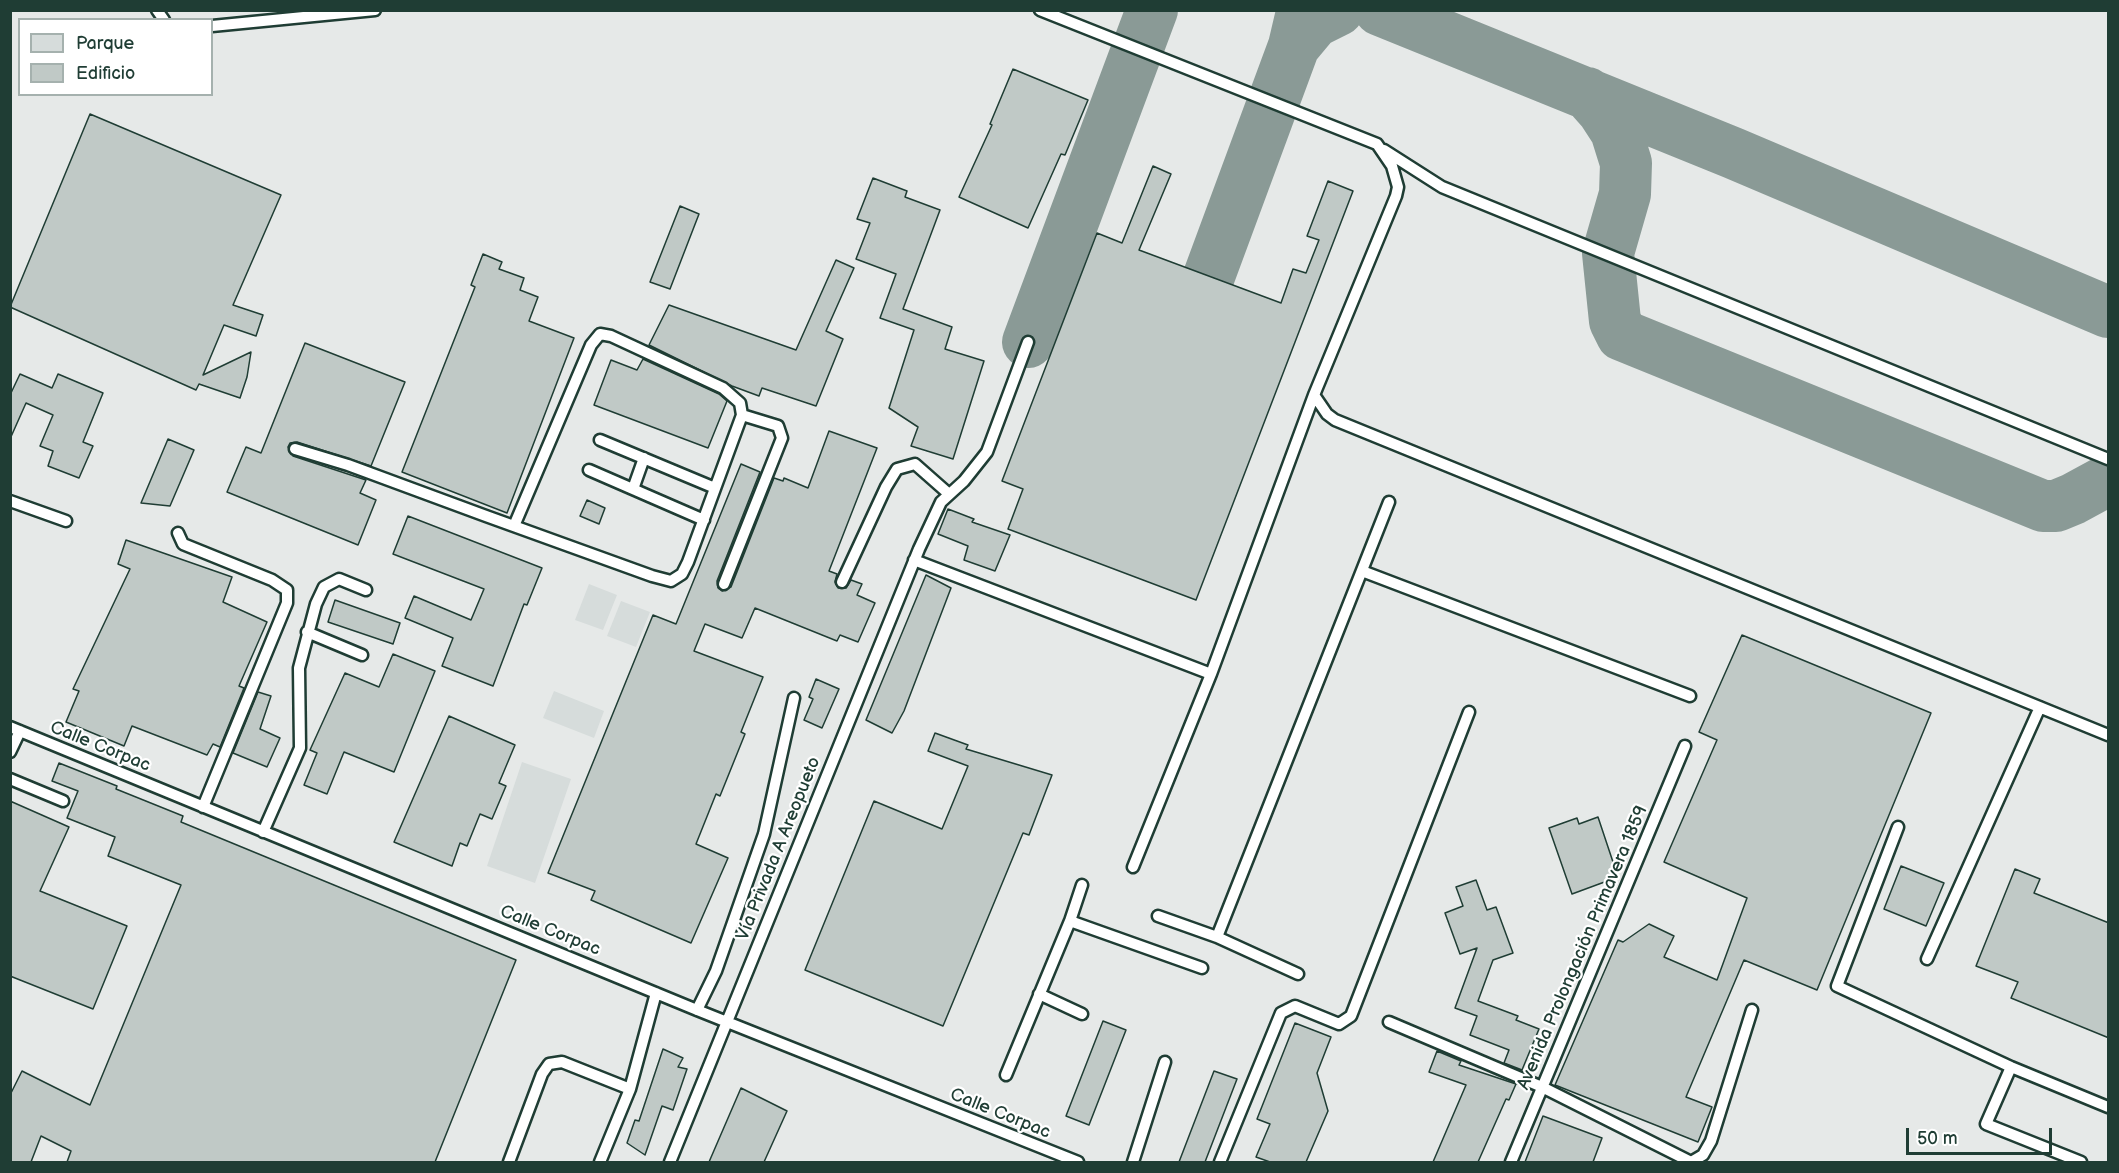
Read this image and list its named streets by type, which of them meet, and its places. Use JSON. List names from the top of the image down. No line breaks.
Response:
{"streets":{"lane":["Calle Corpac","Vía Privada A Areopueto","Avenida Prolongación Primavera 1859"]},"crossings":[["Calle Corpac","Vía Privada A Areopueto"]],"legend":["Parque","Edificio"],"scale_bar":"50 m"}
